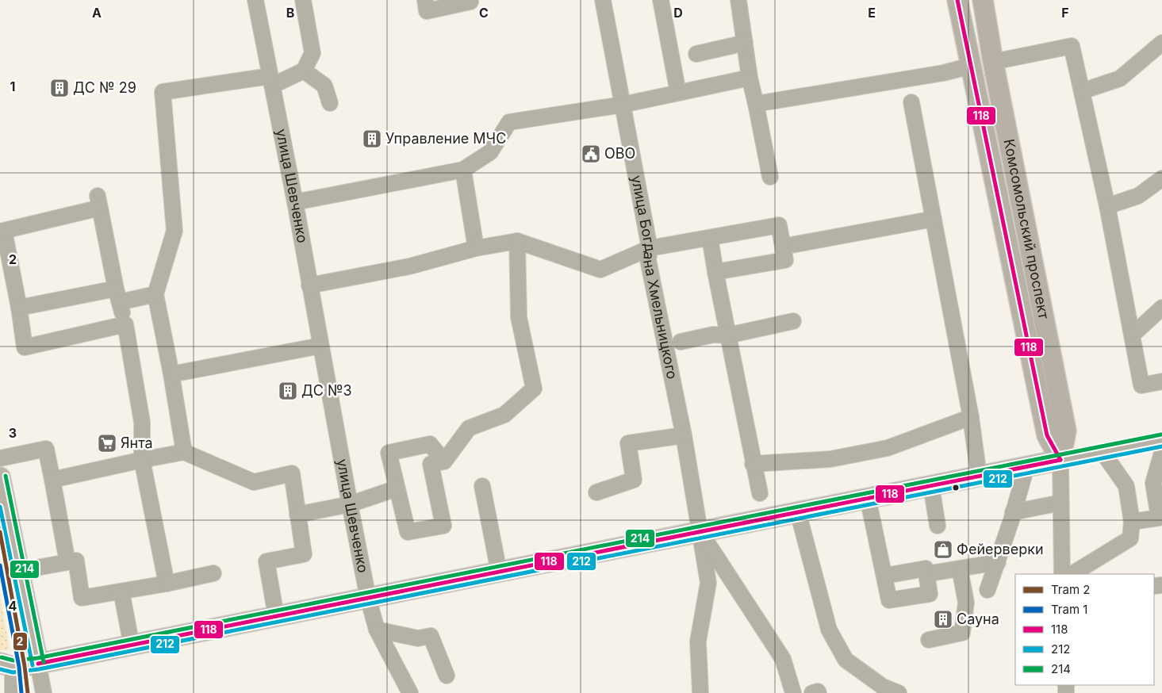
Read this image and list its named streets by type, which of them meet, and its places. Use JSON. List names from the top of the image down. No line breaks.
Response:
{"streets":{"main road":["Комсомольский проспект"],"street":["улица Шевченко","улица Богдана Хмельницкого"]},"places":{"building":["ДС № 29","Управление МЧС","ДС №3","Сауна"],"public building":["ОВО"],"supermarket":["Янта"],"shop":["Фейерверки"]},"lines":["transit line 118","transit line 214","transit line 212","tram line 2","tram line 1"],"legend":["Tram 2","Tram 1","118","212","214"],"grid":{"columns":["A","B","C","D","E","F"],"rows":["1","2","3","4"]}}
